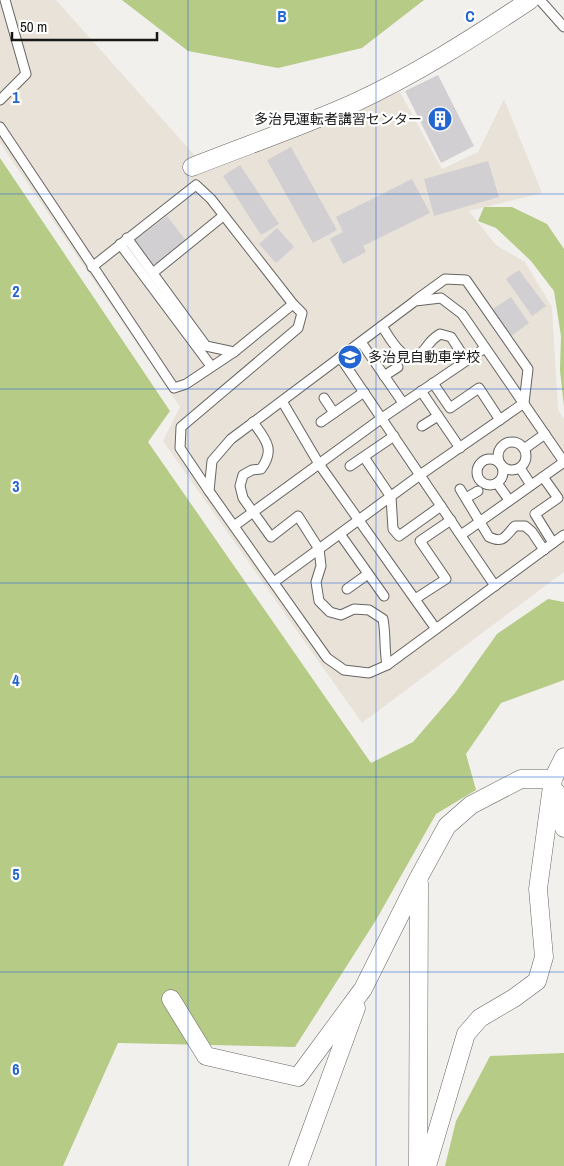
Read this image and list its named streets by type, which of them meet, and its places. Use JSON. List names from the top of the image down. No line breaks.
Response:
{"places":{"building":["多治見運転者講習センター"],"school or university":["多治見自動車学校"]},"scale_bar":"50 m","grid":{"columns":["B","C"],"rows":["1","2","3","4","5","6"]}}
